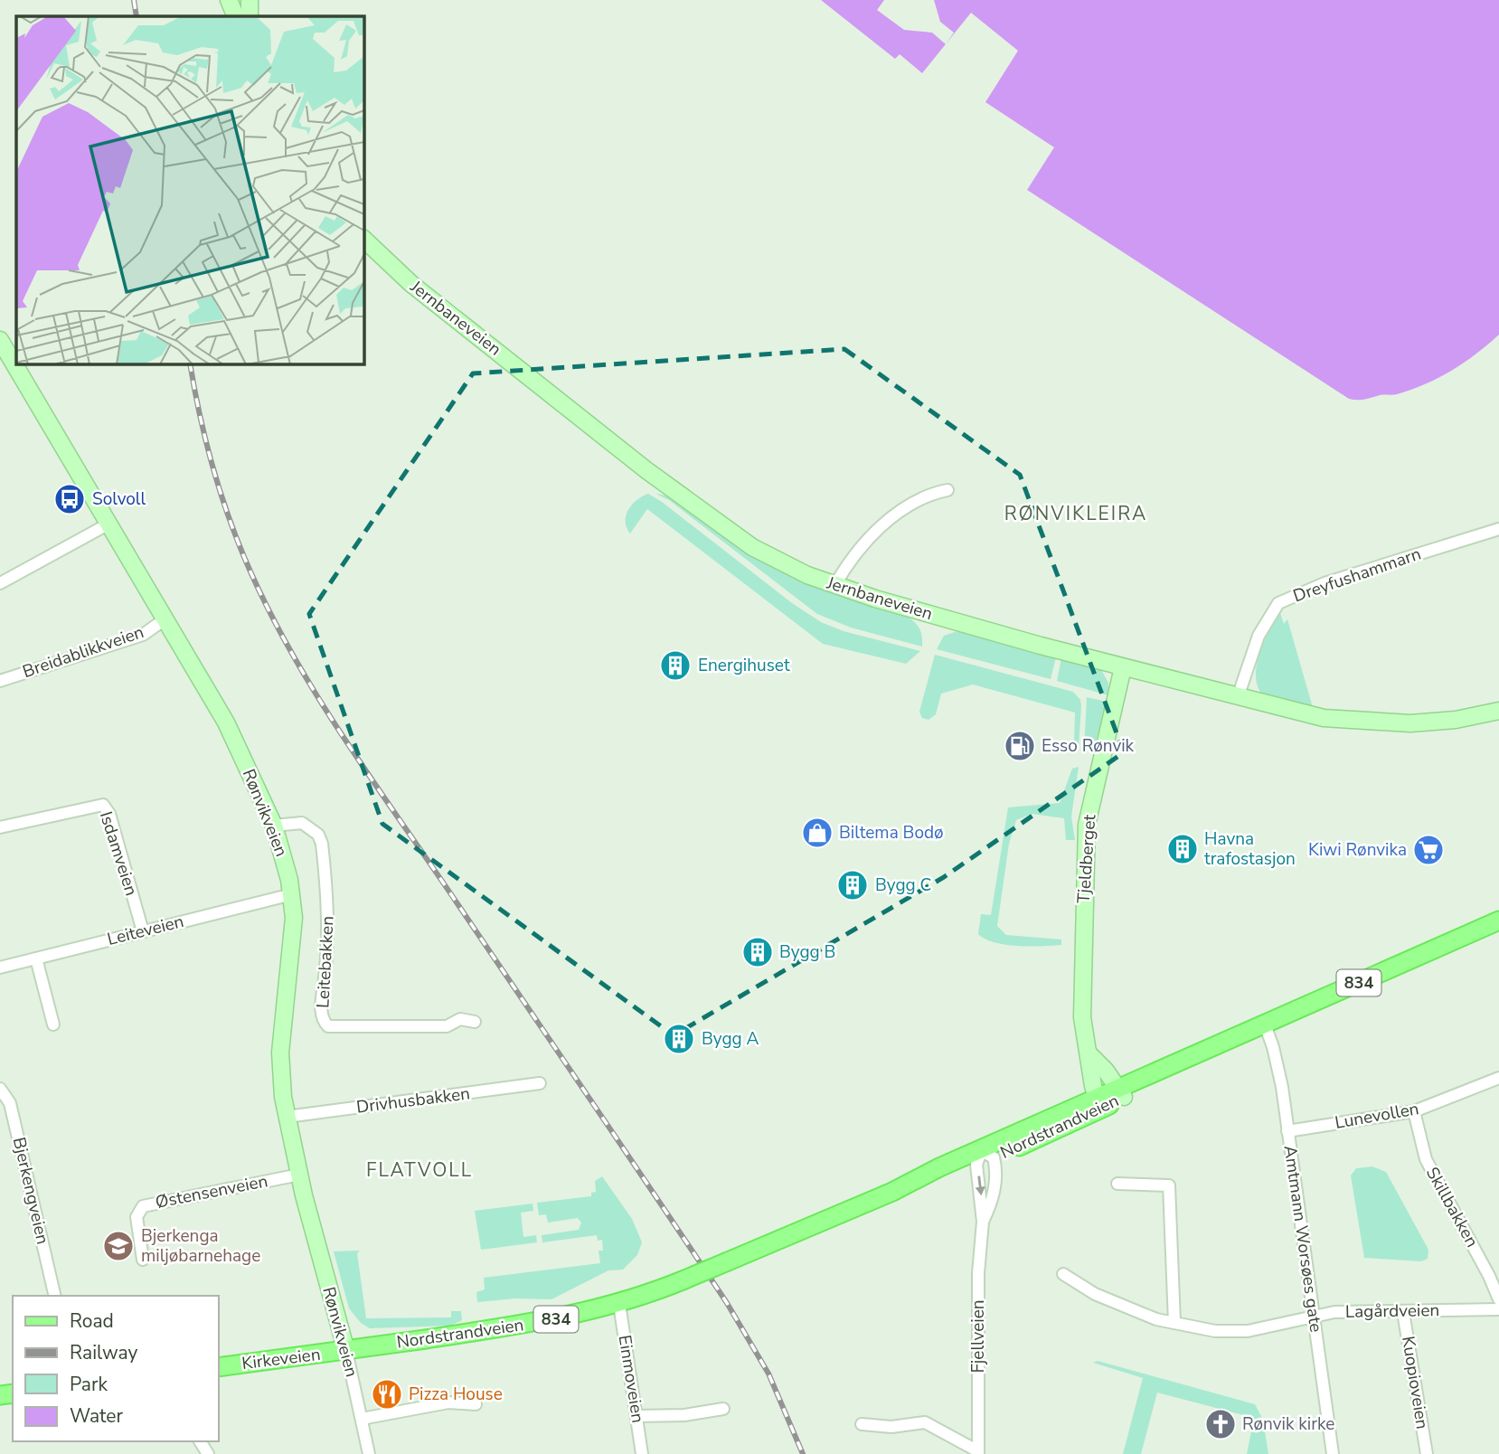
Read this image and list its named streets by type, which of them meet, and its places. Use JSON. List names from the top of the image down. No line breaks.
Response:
{"streets":{"main road":["834","Nordstrandveien","Kirkeveien"],"street":["Jernbaneveien","Dreyfushammarn","Breidablikkveien","Rønvikveien","Isdamveien","Tjeldberget","Leiteveien","Leitebakken","Drivhusbakken","Lunevollen","Bjerkengveien","Østensenveien","Skillbakken","Amtmann Worsøes gate","Lagårdveien","Fjellveien","Einmoveien","Kuopioveien"]},"crossings":[["Jernbaneveien","Dreyfushammarn"],["Jernbaneveien","Tjeldberget"],["Breidablikkveien","Rønvikveien"],["Rønvikveien","Leiteveien"],["Rønvikveien","Leitebakken"],["Rønvikveien","Drivhusbakken"],["Rønvikveien","Nordstrandveien"],["Rønvikveien","Østensenveien"],["Rønvikveien","Kirkeveien"],["Isdamveien","Leiteveien"],["Tjeldberget","Nordstrandveien"],["Lunevollen","Skillbakken"],["Lunevollen","Amtmann Worsøes gate"],["Nordstrandveien","Amtmann Worsøes gate"],["Nordstrandveien","Fjellveien"],["Nordstrandveien","Kirkeveien"],["Nordstrandveien","Einmoveien"],["Amtmann Worsøes gate","Lagårdveien"],["Lagårdveien","Kuopioveien"]],"districts":["RØNVIKLEIRA","FLATVOLL"],"places":{"bus stop":["Solvoll"],"building":["Energihuset","Havna trafostasjon","Bygg C","Bygg B","Bygg A"],"fuel station":["Esso Rønvik"],"shop":["Biltema Bodø"],"supermarket":["Kiwi Rønvika"],"school or university":["Bjerkenga miljøbarnehage"],"restaurant":["Pizza House"],"church":["Rønvik kirke"]},"legend":["Road","Railway","Park","Water"]}
